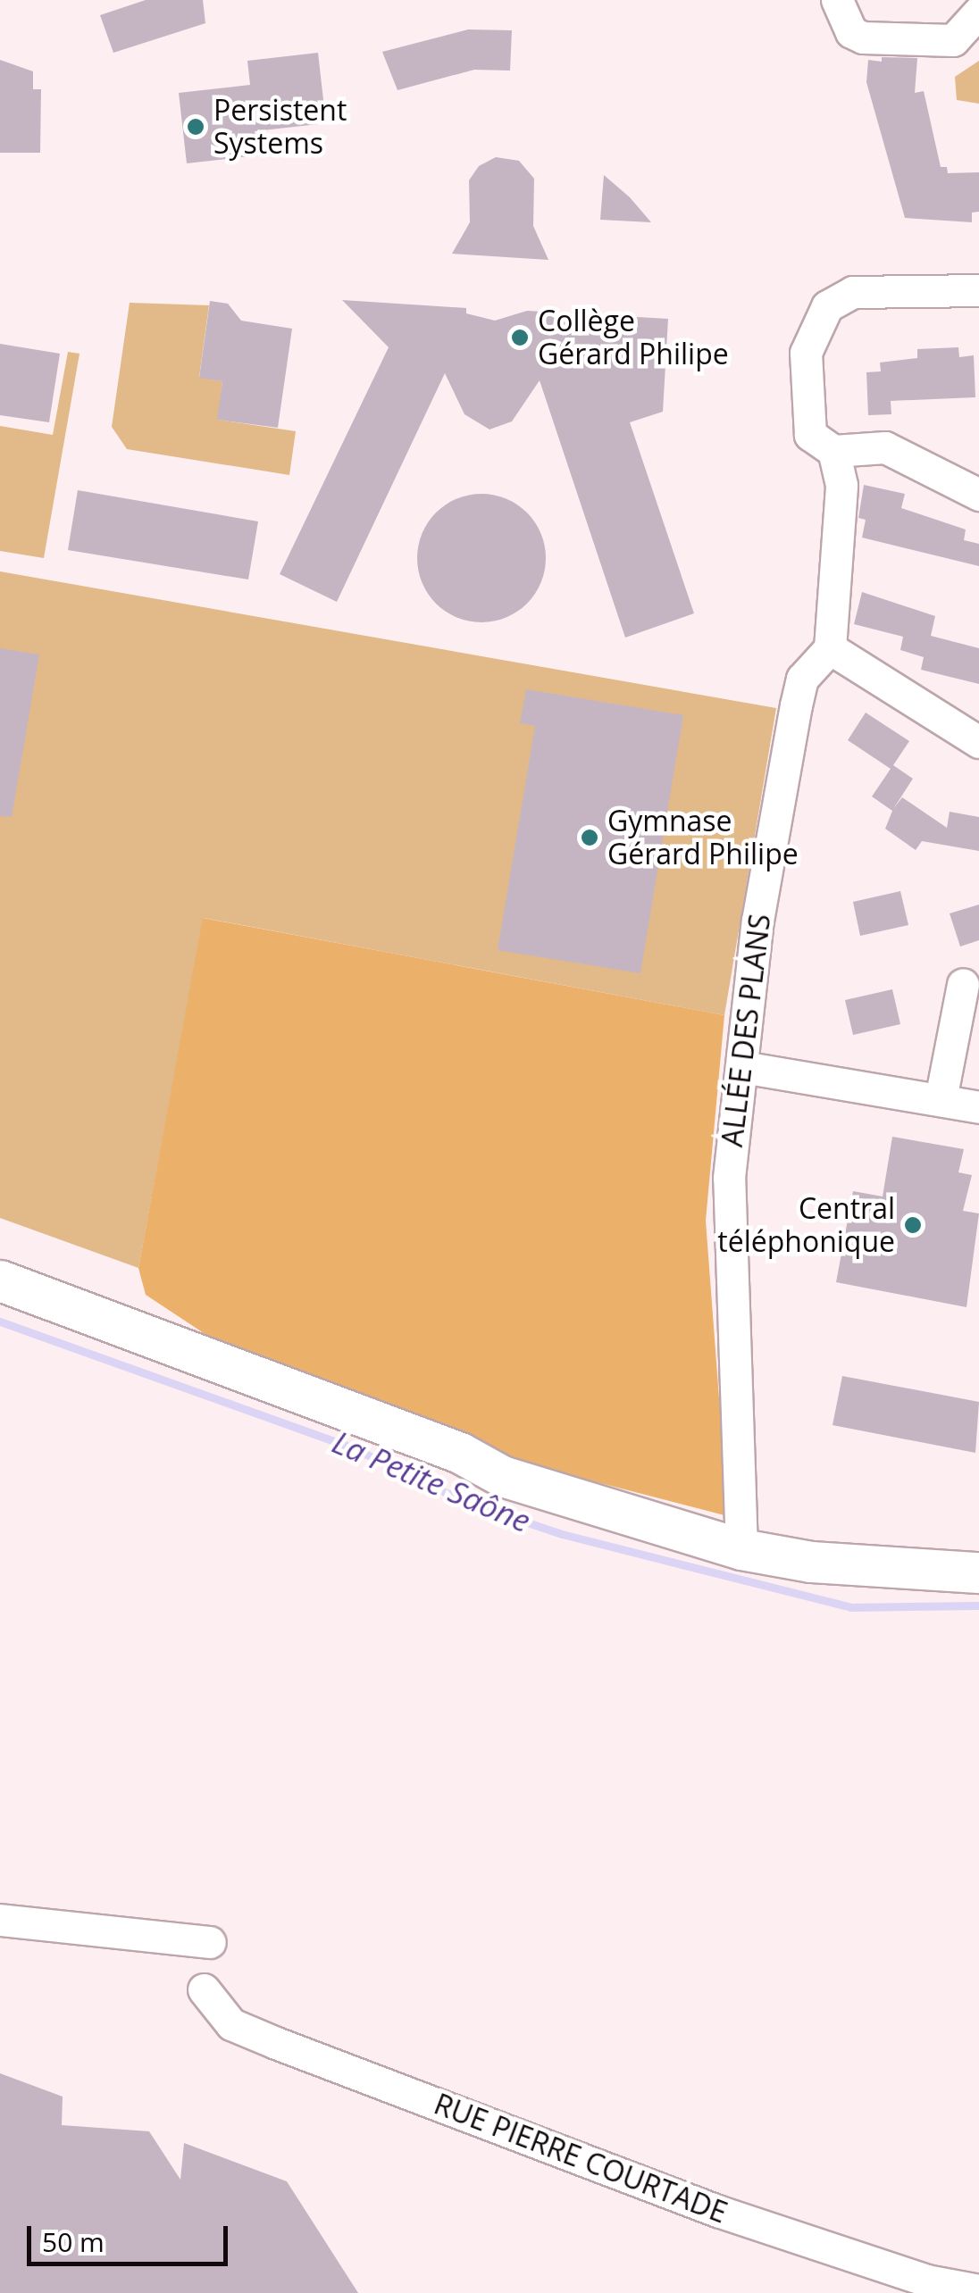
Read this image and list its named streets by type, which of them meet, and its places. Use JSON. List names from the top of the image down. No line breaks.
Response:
{"streets":{"street":["ALLÉE DES PLANS","RUE PIERRE COURTADE"]},"water":["La Petite Saône"],"places":["Persistent Systems","Collège Gérard Philipe","Gymnase Gérard Philipe","Central téléphonique"],"scale_bar":"50 m"}
